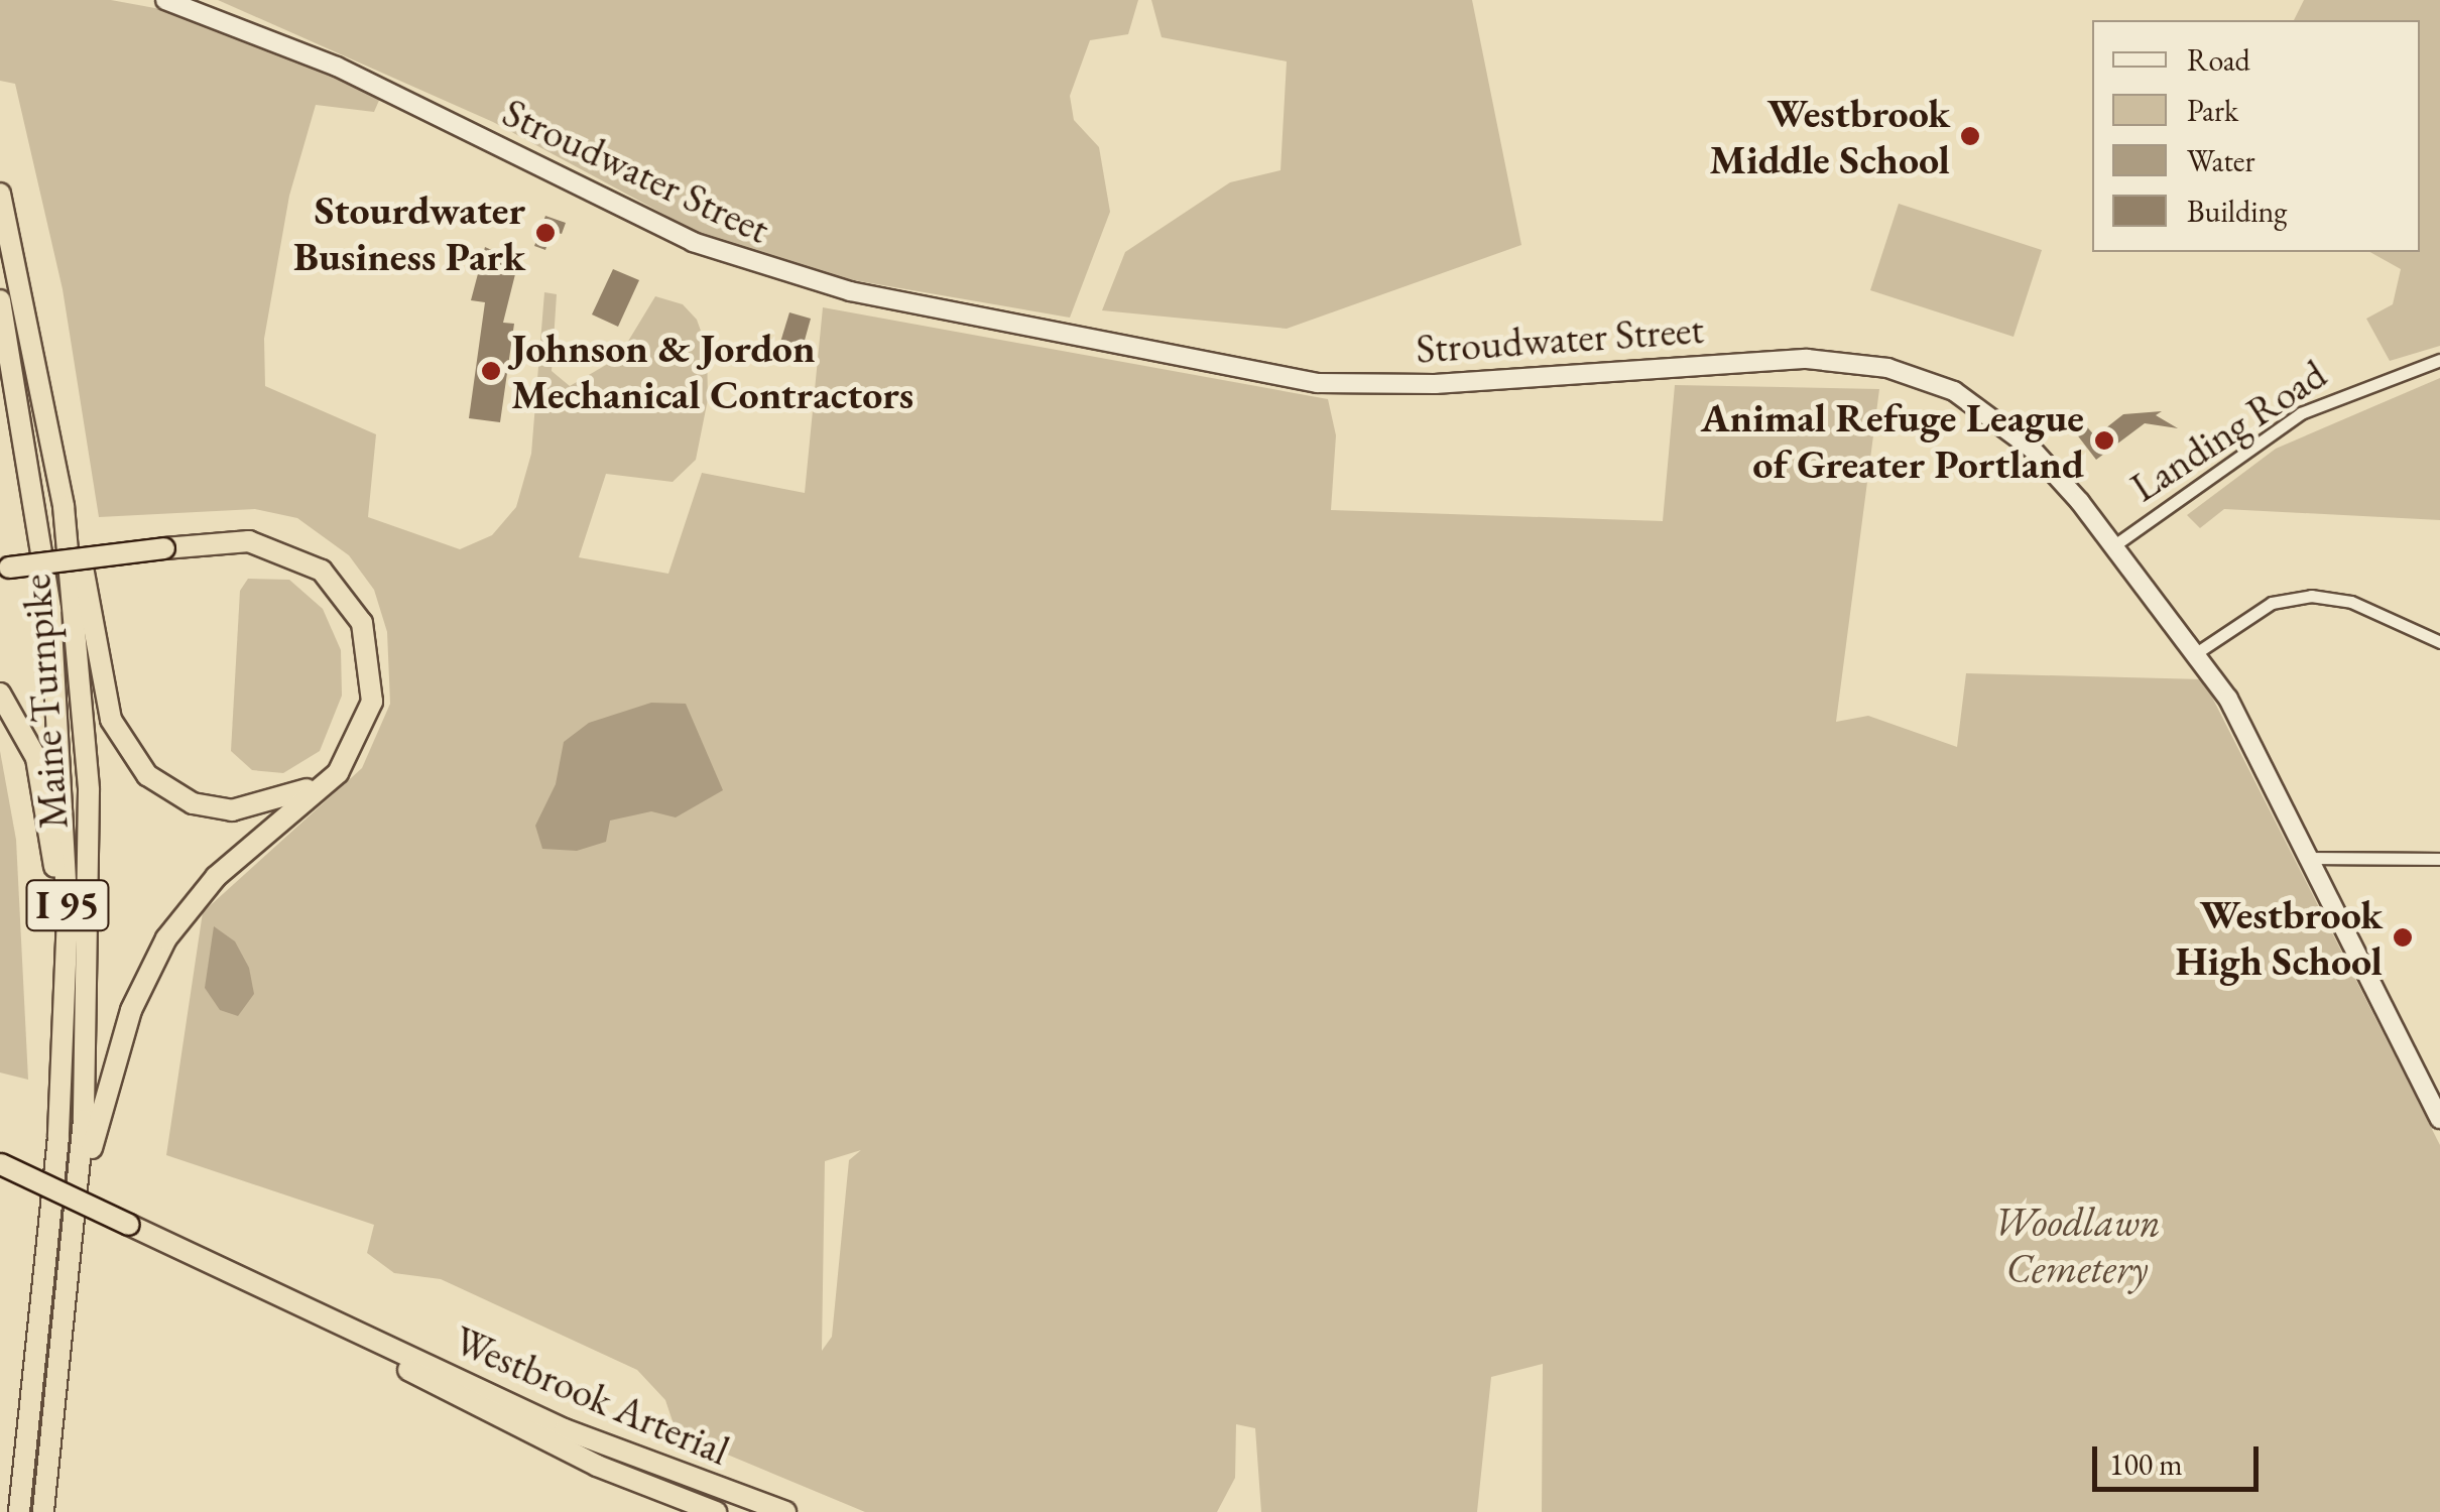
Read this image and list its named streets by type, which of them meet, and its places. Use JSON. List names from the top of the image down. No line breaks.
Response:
{"streets":{"highway":["Maine Turnpike","I 95","Westbrook Arterial"],"main road":["Stroudwater Street"],"street":["Landing Road"]},"crossings":[["Stroudwater Street","Landing Road"]],"parks":["Woodlawn Cemetery"],"places":["Westbrook Middle School","Stourdwater Business Park","Johnson & Jordon Mechanical Contractors","Animal Refuge League of Greater Portland","Westbrook High School"],"legend":["Road","Park","Water","Building"],"scale_bar":"100 m"}
